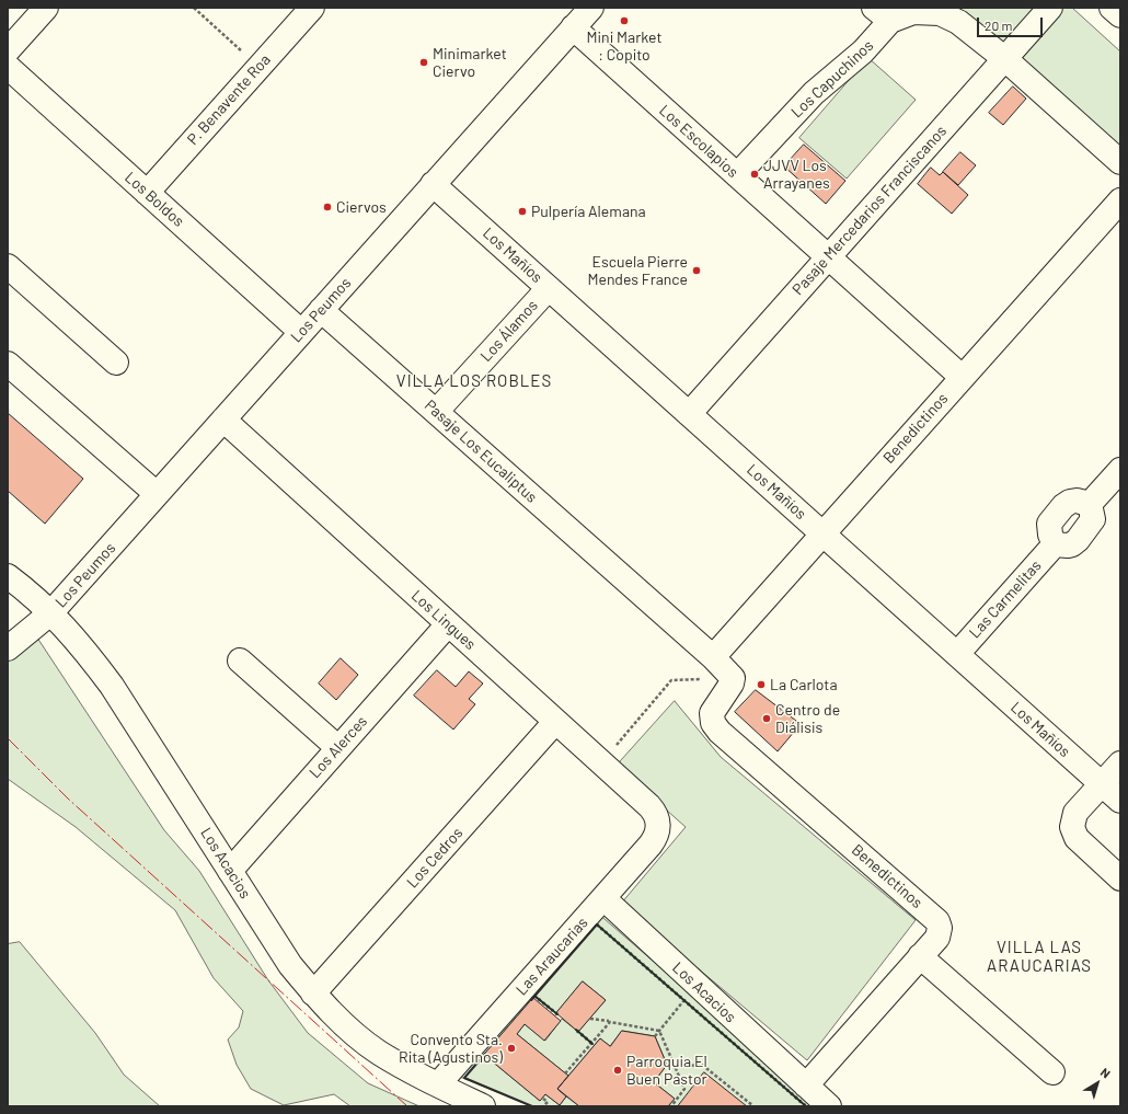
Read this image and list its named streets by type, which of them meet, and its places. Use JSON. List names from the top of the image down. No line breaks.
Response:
{"streets":{"street":["Los Capuchinos","P. Benavente Roa","Los Escolapios","Los Boldos","Pasaje Mercedarios Franciscanos","Los Mañíos","Los Peumos","Los Álamos","Benedictinos","Pasaje Los Eucaliptus","Las Carmelitas","Los Lingues","Los Alerces","Los Cedros","Los Acacios","Las Araucarias"]},"crossings":[["Los Capuchinos","Los Escolapios"],["P. Benavente Roa","Los Boldos"],["Los Escolapios","Pasaje Mercedarios Franciscanos"],["Los Escolapios","Los Peumos"],["Los Escolapios","Benedictinos"],["Los Boldos","Los Peumos"],["Pasaje Mercedarios Franciscanos","Los Mañíos"],["Los Mañíos","Los Peumos"],["Los Mañíos","Los Álamos"],["Los Mañíos","Benedictinos"],["Los Mañíos","Las Carmelitas"],["Los Peumos","Pasaje Los Eucaliptus"],["Los Peumos","Los Lingues"],["Los Peumos","Los Acacios"],["Los Álamos","Pasaje Los Eucaliptus"],["Benedictinos","Pasaje Los Eucaliptus"],["Benedictinos","Los Acacios"],["Los Lingues","Los Alerces"],["Los Lingues","Los Cedros"],["Los Lingues","Las Araucarias"],["Los Alerces","Los Acacios"],["Los Cedros","Los Acacios"],["Los Acacios","Las Araucarias"]],"districts":["VILLA LOS ROBLES","VILLA LAS ARAUCARIAS"],"places":["Mini Market : Copito","Minimarket Ciervo","JJVV Los Arrayanes","Ciervos","Pulpería Alemana","Escuela Pierre Mendes France","La Carlota","Centro de Diálisis","Convento Sta. Rita (Agustinos)","Parroquia El Buen Pastor"],"scale_bar":"20 m","north":"top right"}
